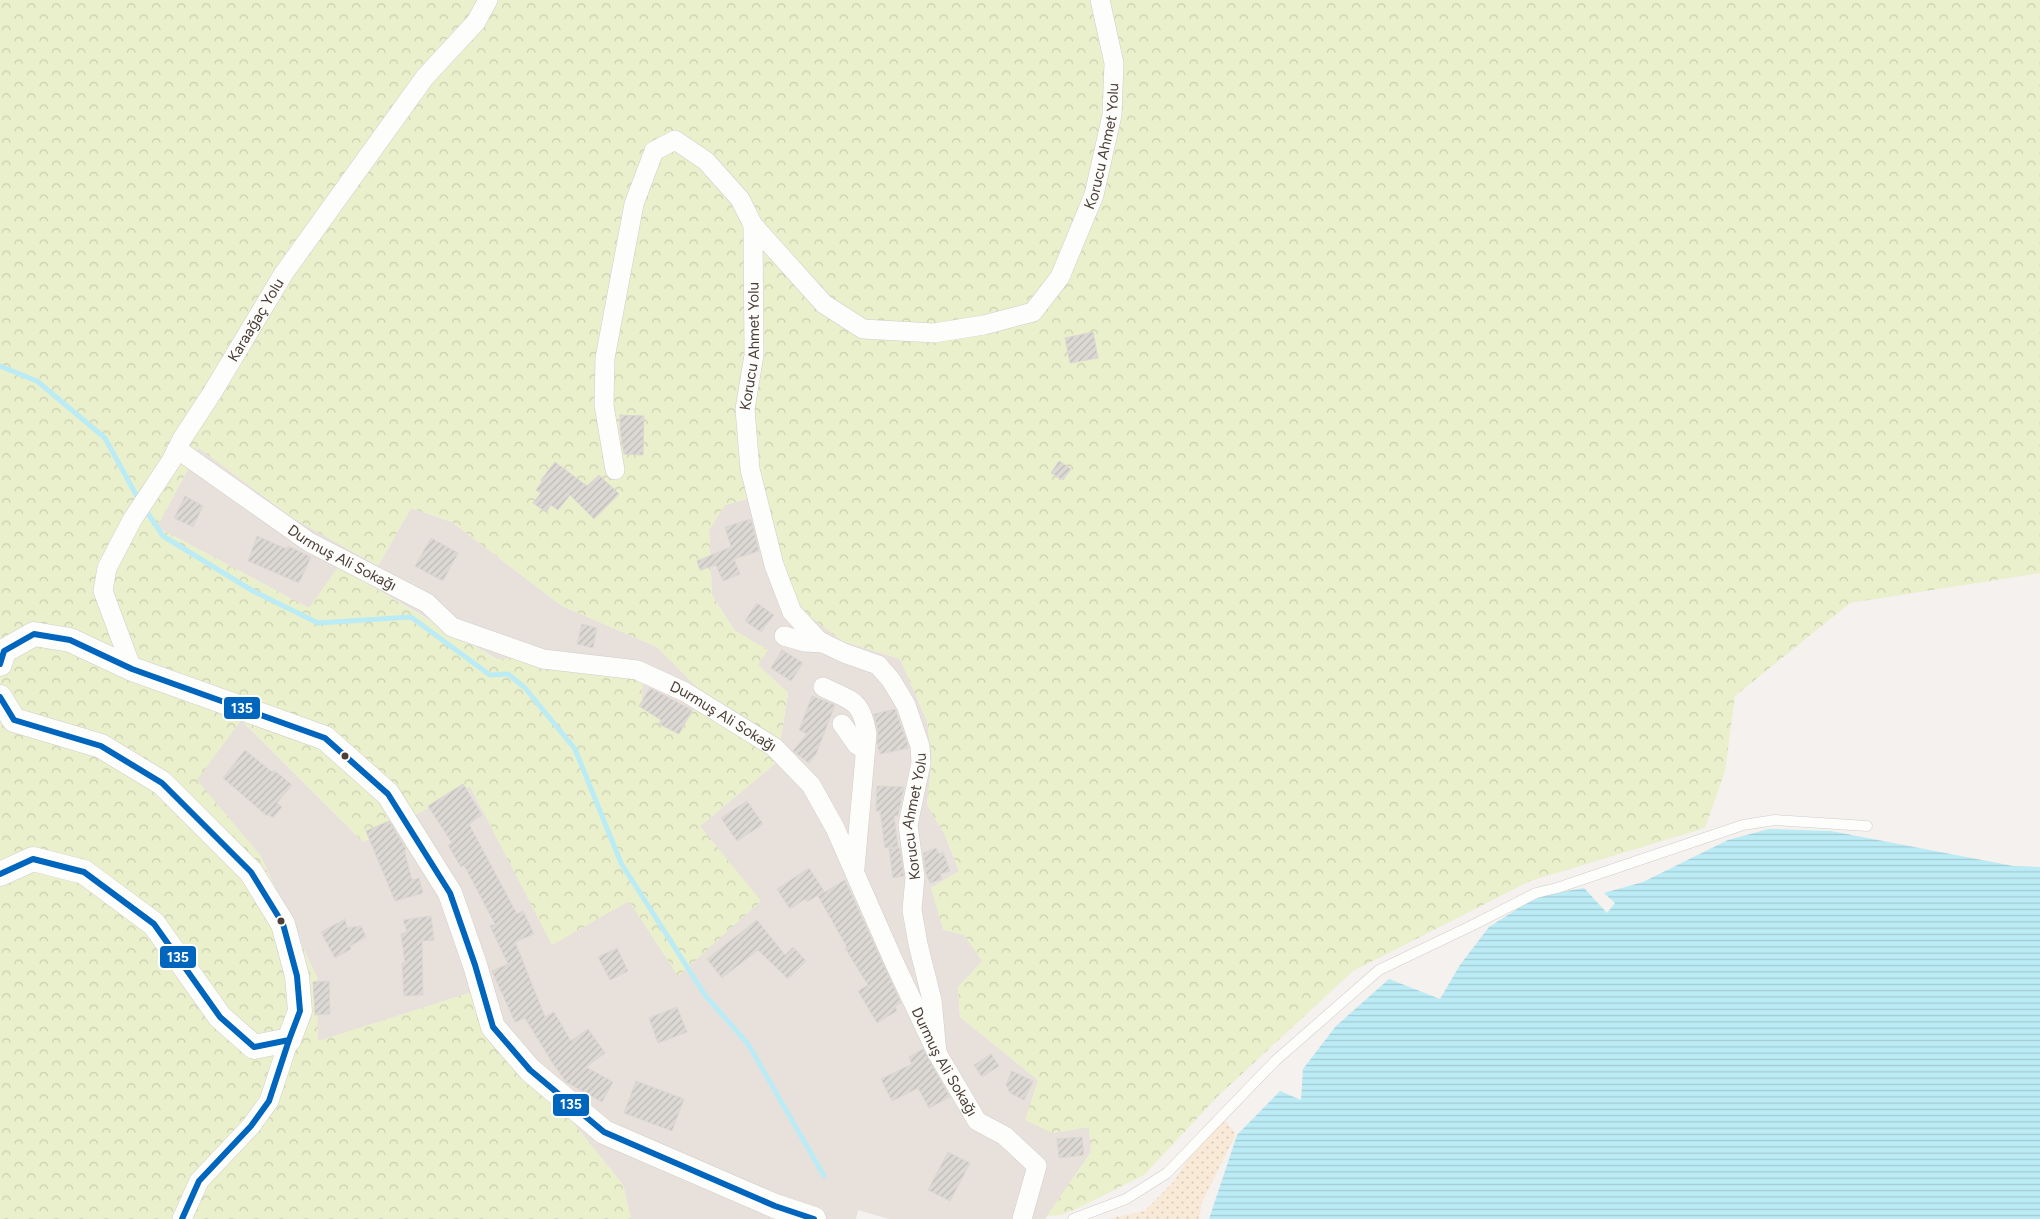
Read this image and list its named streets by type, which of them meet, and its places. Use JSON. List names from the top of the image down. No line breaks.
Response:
{"streets":{"street":["Korucu Ahmet Yolu","Karaağaç Yolu","Durmuş Ali Sokağı"]},"crossings":[["Korucu Ahmet Yolu","Durmuş Ali Sokağı"],["Karaağaç Yolu","Durmuş Ali Sokağı"]],"lines":["transit line 135"]}
